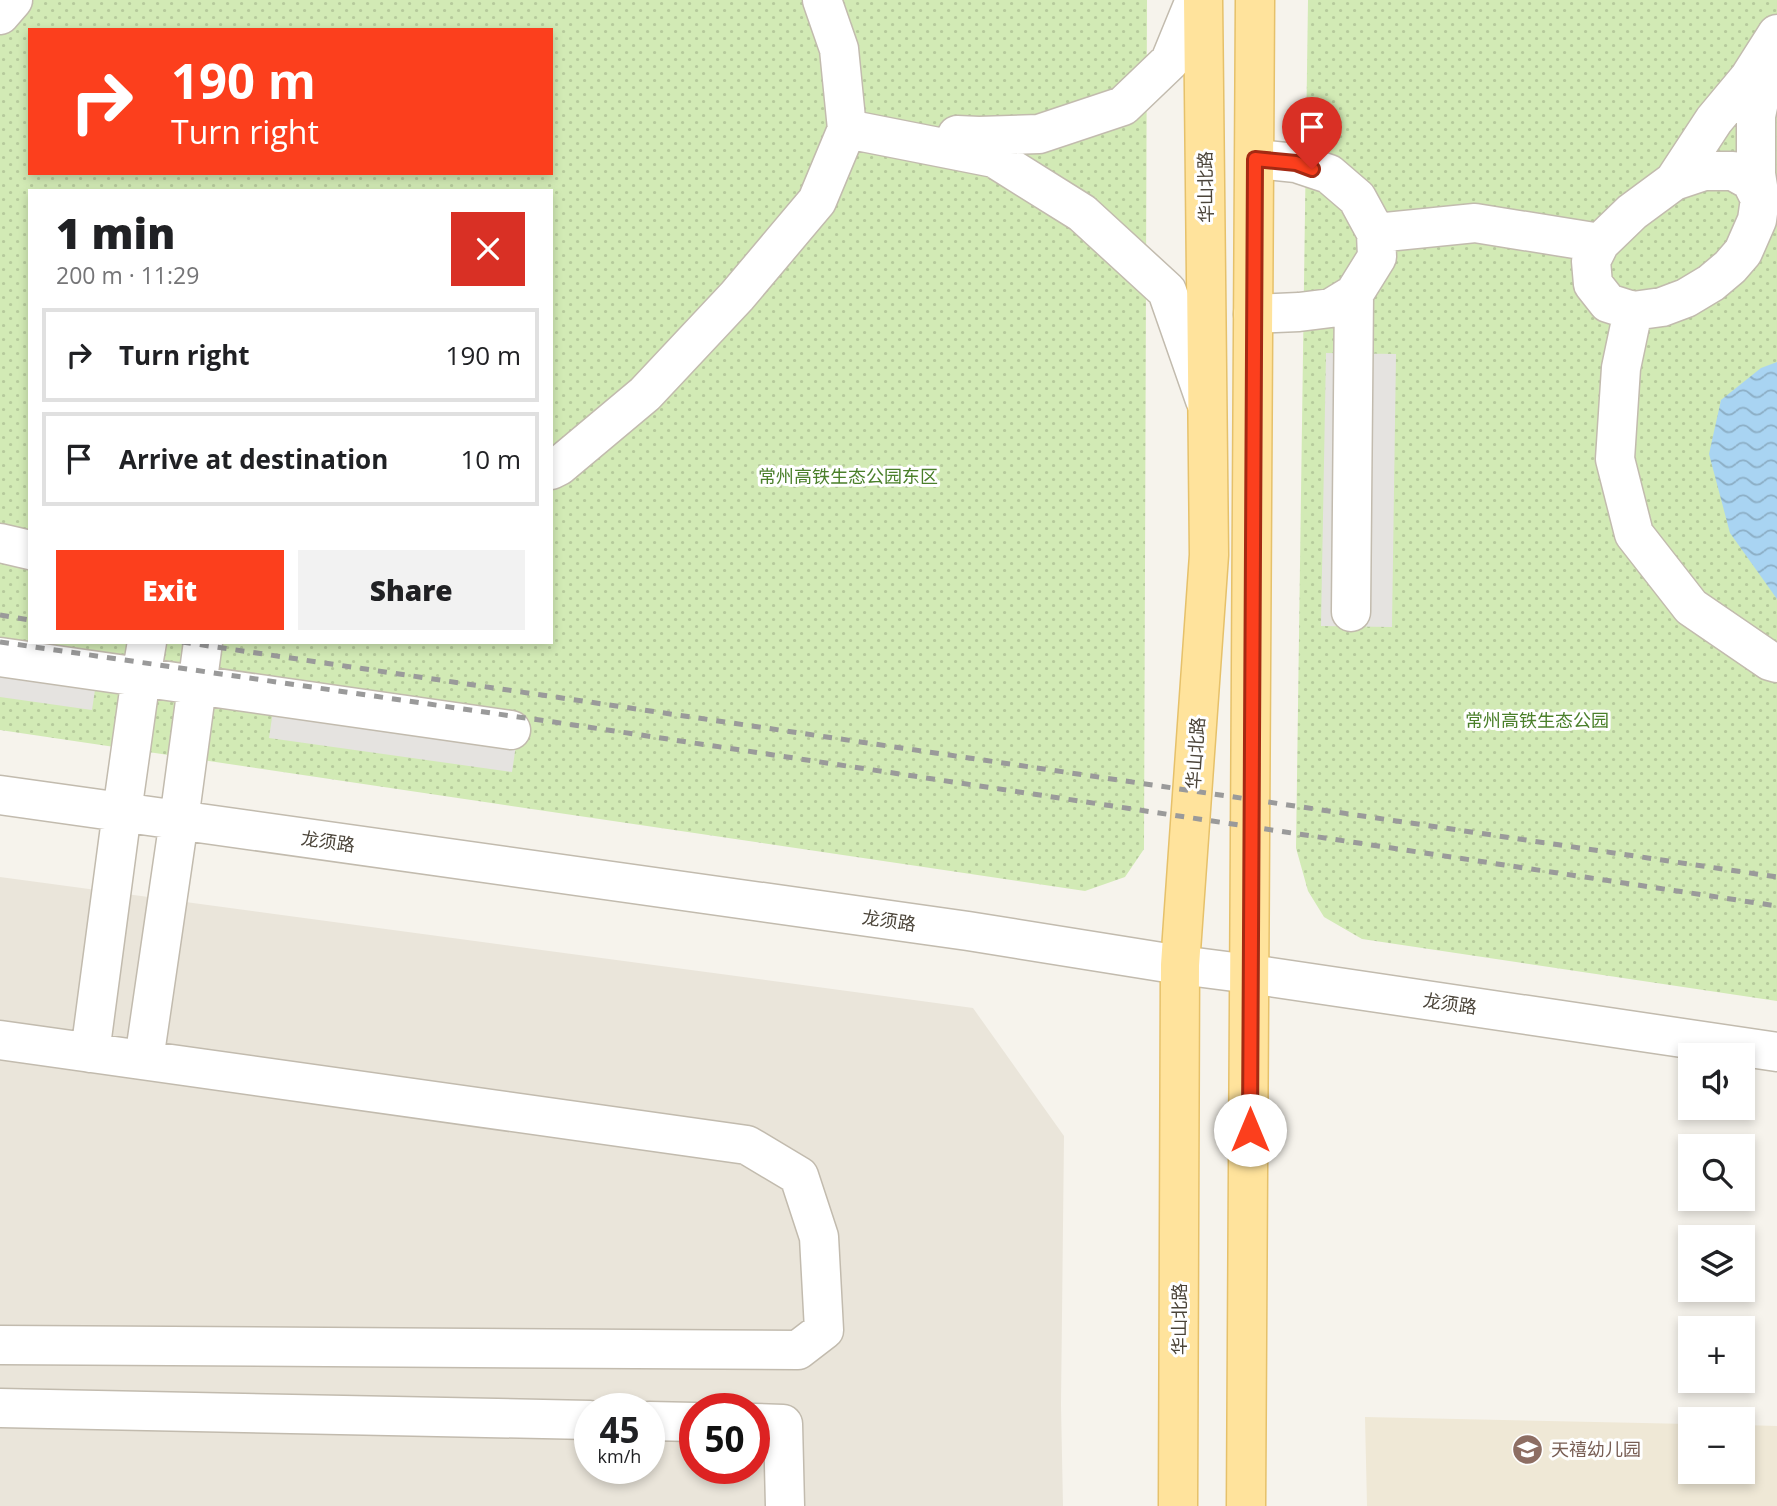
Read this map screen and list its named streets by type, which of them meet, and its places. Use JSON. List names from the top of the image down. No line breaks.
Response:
{"streets":{"main road":["华山北路"],"street":["龙须路"]},"crossings":[["华山北路","龙须路"]],"parks":["常州高铁生态公园东区","常州高铁生态公园"],"places":{"school or university":["天禧幼儿园"]},"page":{"turn":["190 m","Turn right"],"heading":["1 min","200 m · 11:29"],"list":[{"name":"Turn right","value":"190 m"},{"name":"Arrive at destination","value":"10 m"}],"buttons":["Exit","Share"],"map_buttons":["+","−"],"speed":"45 km/h","limit":"50"}}
